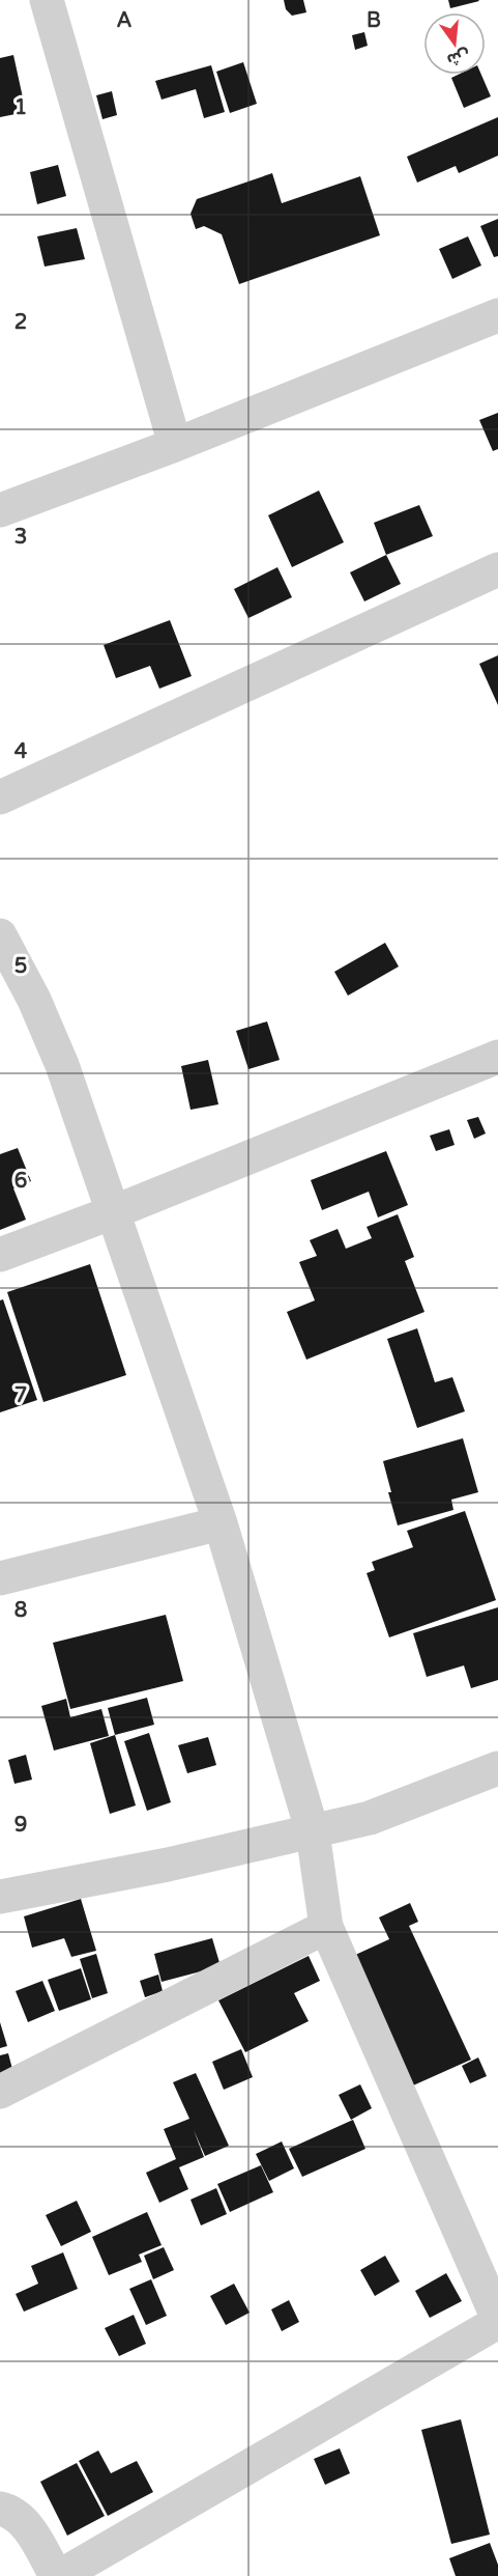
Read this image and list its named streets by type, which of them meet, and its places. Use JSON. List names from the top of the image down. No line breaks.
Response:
{"north":"bottom","grid":{"columns":["A","B"],"rows":["1","2","3","4","5","6","7","8","9"]}}
